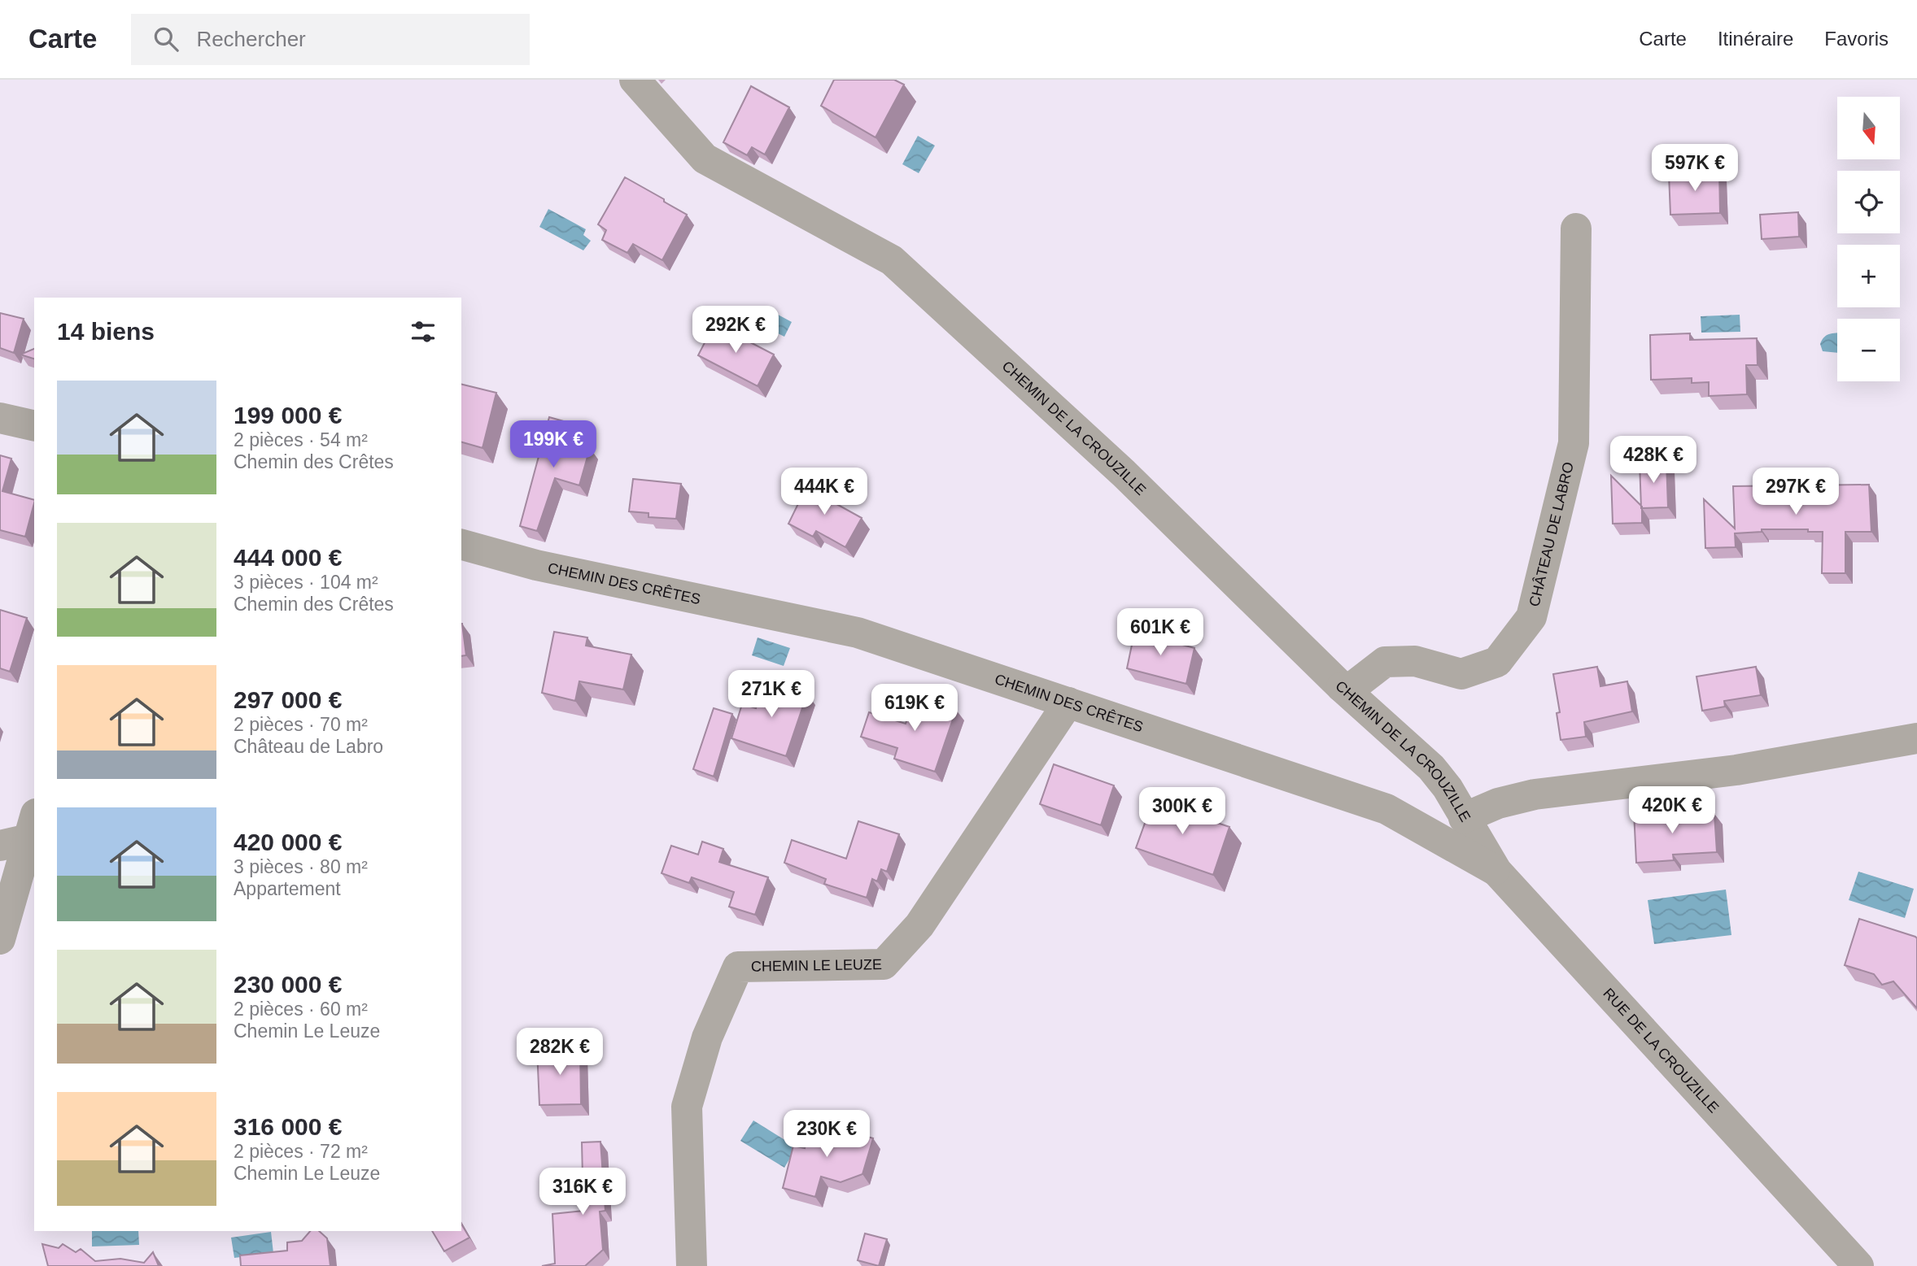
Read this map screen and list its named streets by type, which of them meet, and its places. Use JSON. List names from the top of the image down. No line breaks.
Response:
{"streets":{"street":["CHEMIN DE LA CROUZILLE","CHÂTEAU DE LABRO","CHEMIN DES CRÊTES","CHEMIN LE LEUZE","RUE DE LA CROUZILLE"]},"crossings":[["CHEMIN DE LA CROUZILLE","CHÂTEAU DE LABRO"],["CHEMIN DE LA CROUZILLE","RUE DE LA CROUZILLE"],["CHEMIN DES CRÊTES","CHEMIN LE LEUZE"],["CHEMIN DES CRÊTES","RUE DE LA CROUZILLE"]],"north":"bottom","page":{"header":"Carte","search":"Rechercher","nav":["Carte","Itinéraire","Favoris"],"map_buttons":["+","−"],"price":["597K €","292K €","199K €","428K €","444K €","297K €","601K €","271K €","619K €","420K €","300K €","282K €","230K €","316K €"],"heading":"14 biens","list":[{"name":"199 000 €","note":"2 pièces · 54 m² · Chemin des Crêtes"},{"name":"444 000 €","note":"3 pièces · 104 m² · Chemin des Crêtes"},{"name":"297 000 €","note":"2 pièces · 70 m² · Château de Labro"},{"name":"420 000 €","note":"3 pièces · 80 m² · Appartement"},{"name":"230 000 €","note":"2 pièces · 60 m² · Chemin Le Leuze"},{"name":"316 000 €","note":"2 pièces · 72 m² · Chemin Le Leuze"}]}}
